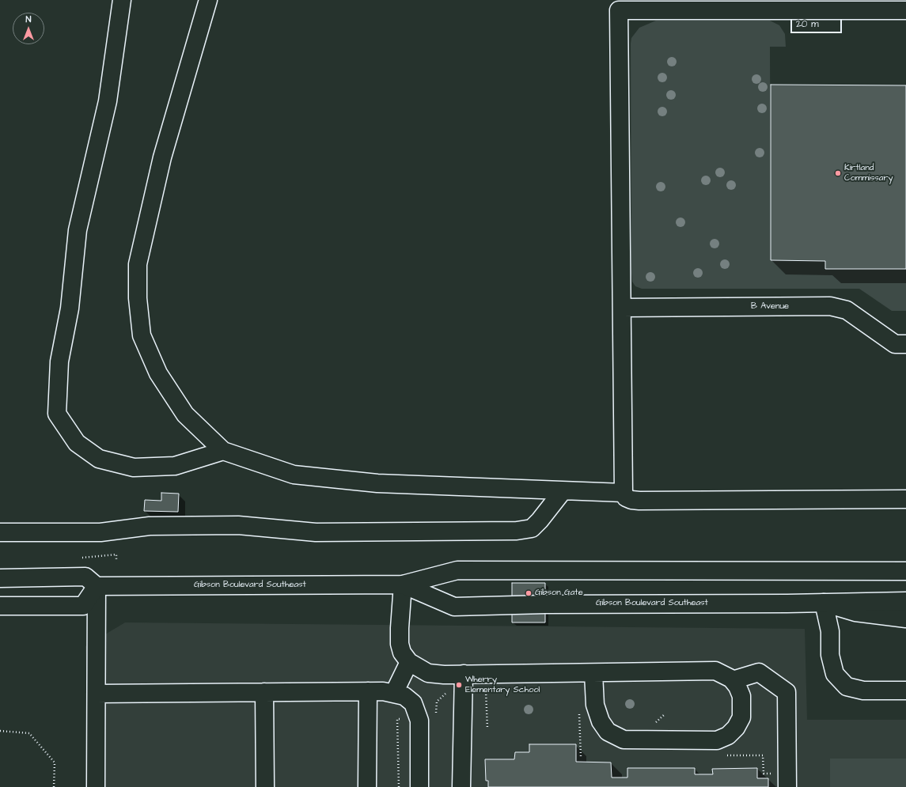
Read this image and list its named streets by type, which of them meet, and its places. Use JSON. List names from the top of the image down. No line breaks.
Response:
{"streets":{"main road":["B Avenue","Gibson Boulevard Southeast"]},"places":["Kirtland Commissary","Gibson Gate","Wherry Elementary School"],"scale_bar":"20 m","north":"top"}
